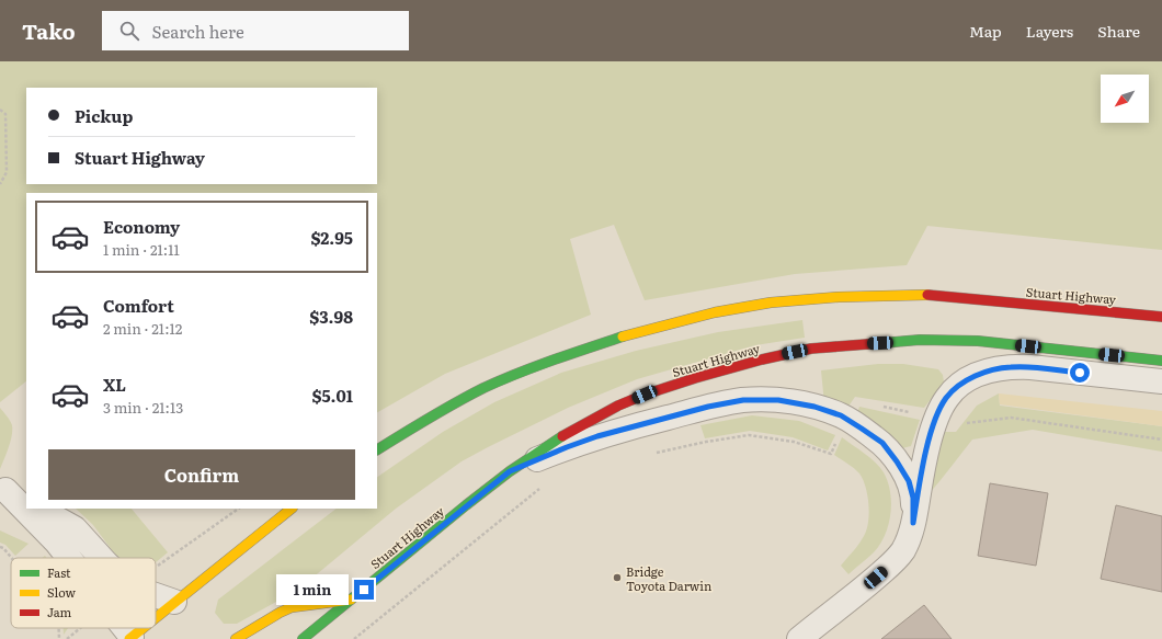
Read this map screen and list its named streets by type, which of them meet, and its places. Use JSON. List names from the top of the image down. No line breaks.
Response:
{"streets":{"highway":["Stuart Highway"]},"places":["Bridge Toyota Darwin"],"legend":["Fast","Slow","Jam"],"north":"bottom left","page":{"header":"Tako","search":"Search here","nav":["Map","Layers","Share"],"banner":["Pickup","Stuart Highway"],"list":[{"name":"Economy","note":"1 min · 21:11","value":"$2.95"},{"name":"Comfort","note":"2 min · 21:12","value":"$3.98"},{"name":"XL","note":"3 min · 21:13","value":"$5.01"}],"buttons":"Confirm","bubble":"1 min"}}
